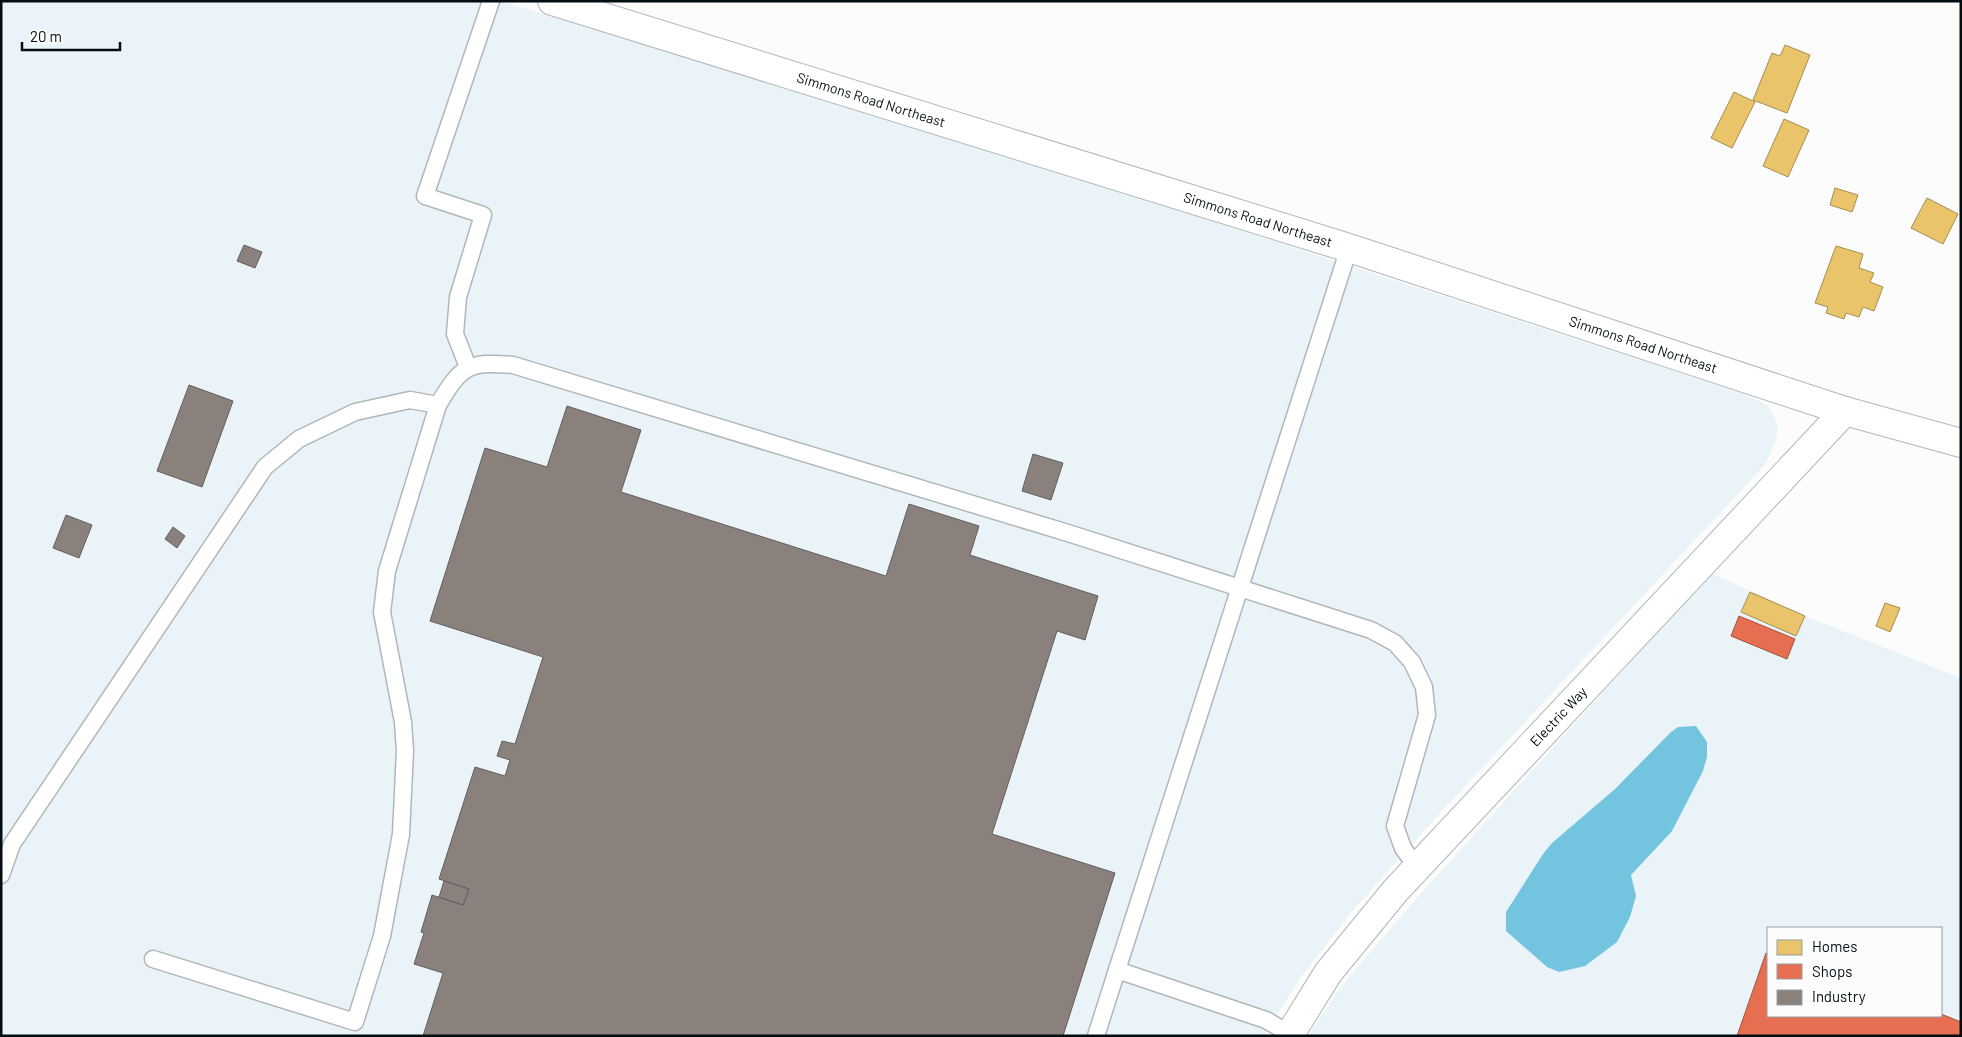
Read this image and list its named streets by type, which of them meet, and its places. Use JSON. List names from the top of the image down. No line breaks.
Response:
{"streets":{"street":["Simmons Road Northeast","Electric Way"]},"crossings":[["Simmons Road Northeast","Electric Way"]],"legend":["Homes","Shops","Industry"],"scale_bar":"20 m"}
